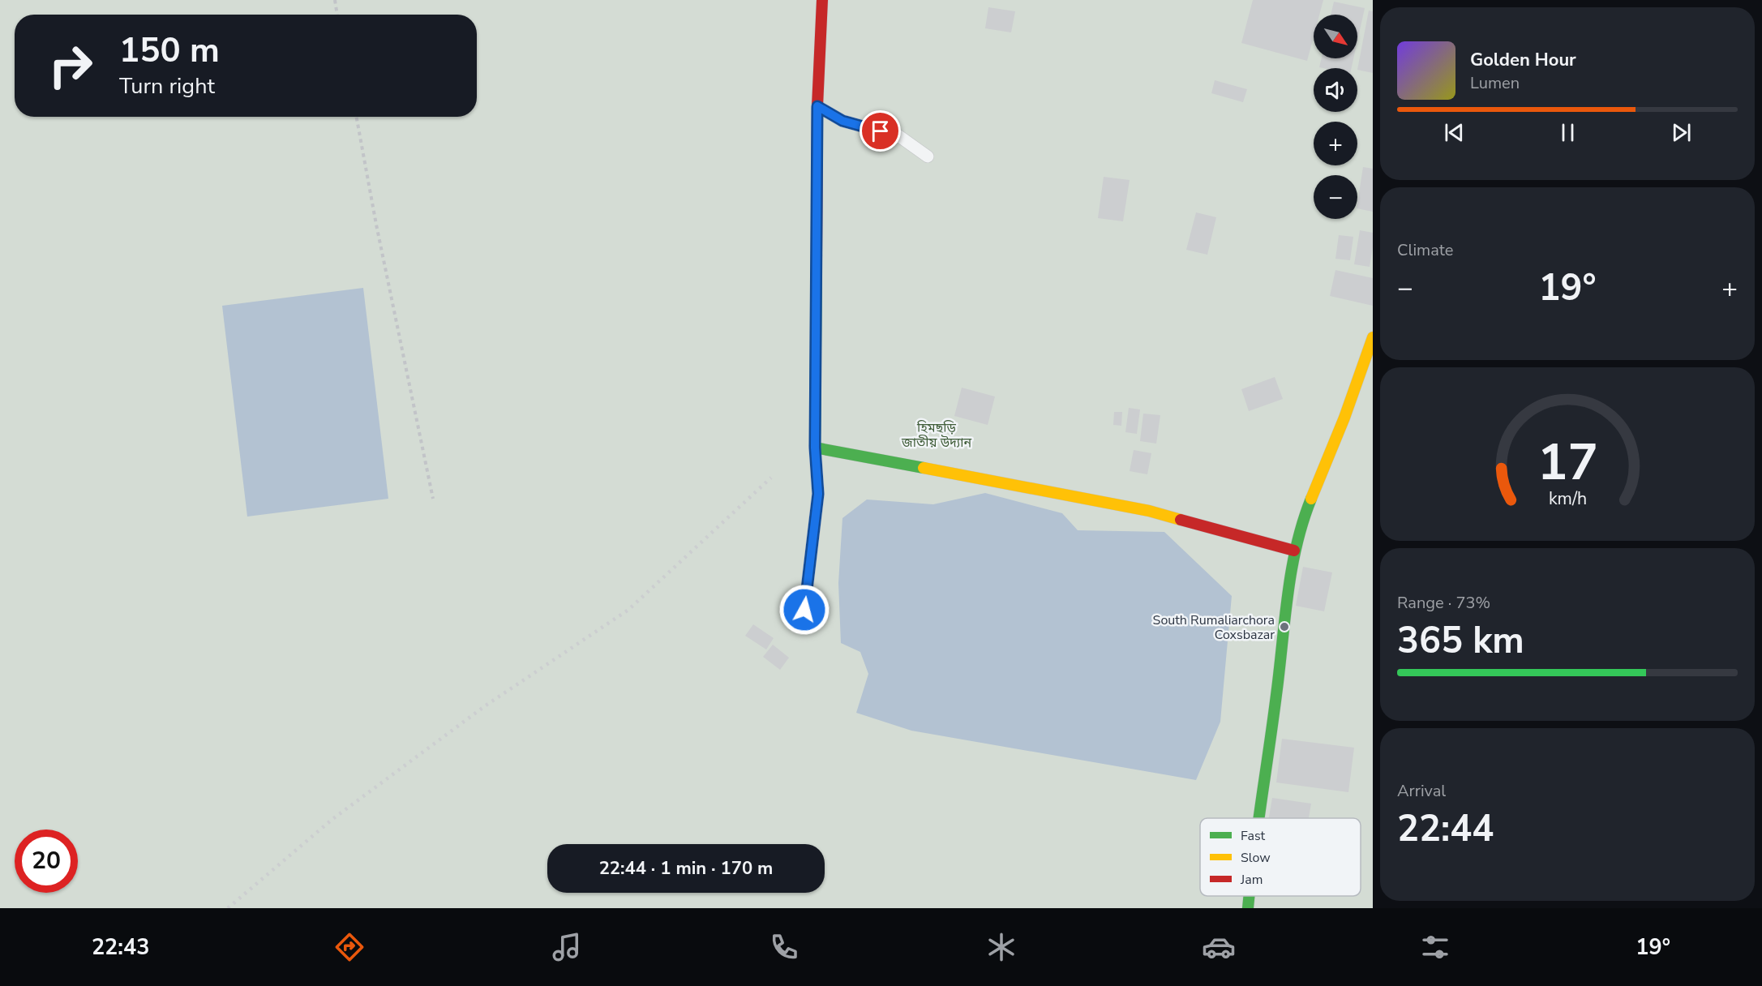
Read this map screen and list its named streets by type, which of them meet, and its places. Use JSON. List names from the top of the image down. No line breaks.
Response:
{"parks":["হিমছড়ি জাতীয় উদ্যান"],"places":["South Rumaliarchora Coxsbazar"],"legend":["Fast","Slow","Jam"],"north":"bottom right","page":{"map_buttons":["+","−"],"turn":["150 m","Turn right"],"song":["Golden Hour","Lumen"],"tile":["Climate",["Range · 73%","365 km"],["Arrival","22:44"]],"heat":["−","19°","+"],"limit":"20","trip":"22:44 · 1 min · 170 m","tabs":["22:43","19°"],"gauge":["17","km/h"]}}
